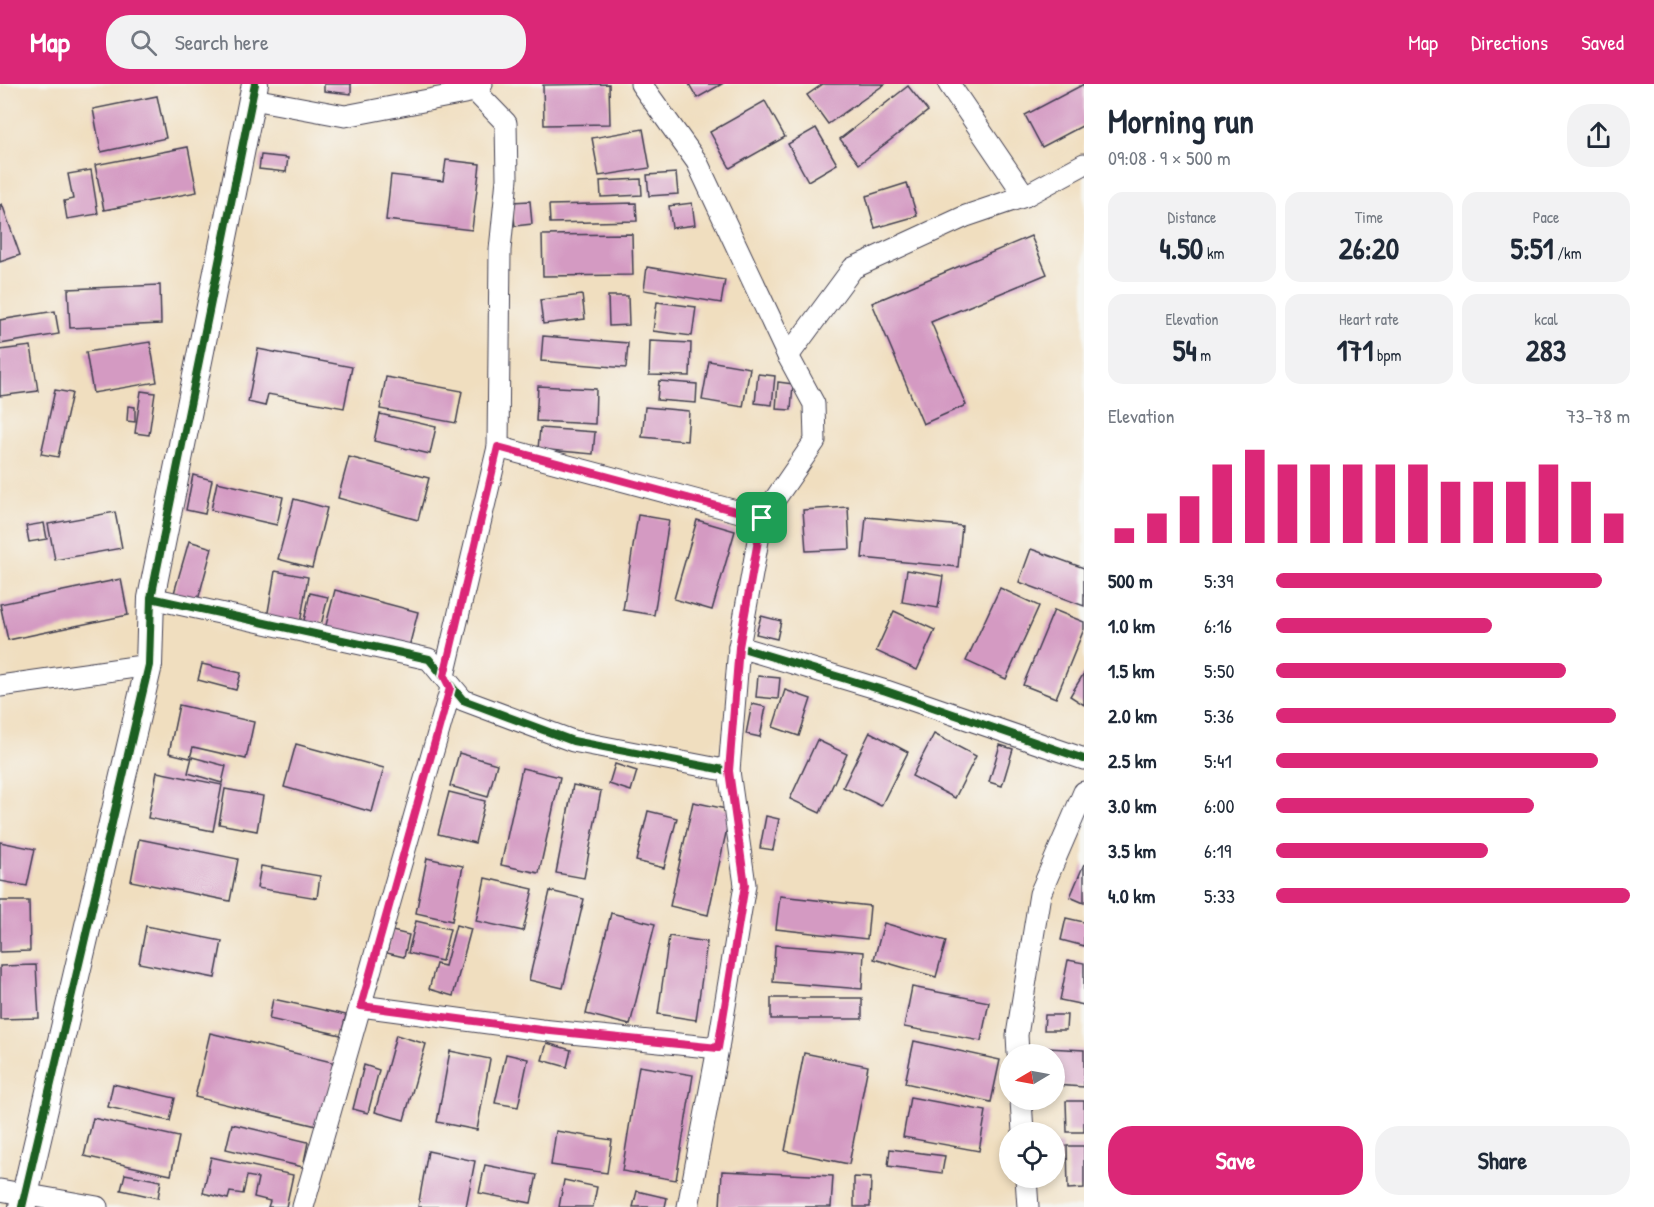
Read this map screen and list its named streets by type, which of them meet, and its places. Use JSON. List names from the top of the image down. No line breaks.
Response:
{"north":"left","page":{"header":"Map","search":"Search here","nav":["Map","Directions","Saved"],"heading":["Morning run","09:08 · 9 × 500 m"],"stats":[["Distance","4.50 km"],["Time","26:20"],["Pace","5:51 /km"],["Elevation","54 m"],["Heart rate","171 bpm"],["kcal","283"]],"chart":["Elevation","73–78 m"],"list":[{"name":"500 m","note":"5:39"},{"name":"1.0 km","note":"6:16"},{"name":"1.5 km","note":"5:50"},{"name":"2.0 km","note":"5:36"},{"name":"2.5 km","note":"5:41"},{"name":"3.0 km","note":"6:00"},{"name":"3.5 km","note":"6:19"},{"name":"4.0 km","note":"5:33"}],"buttons":["Save","Share"]}}
